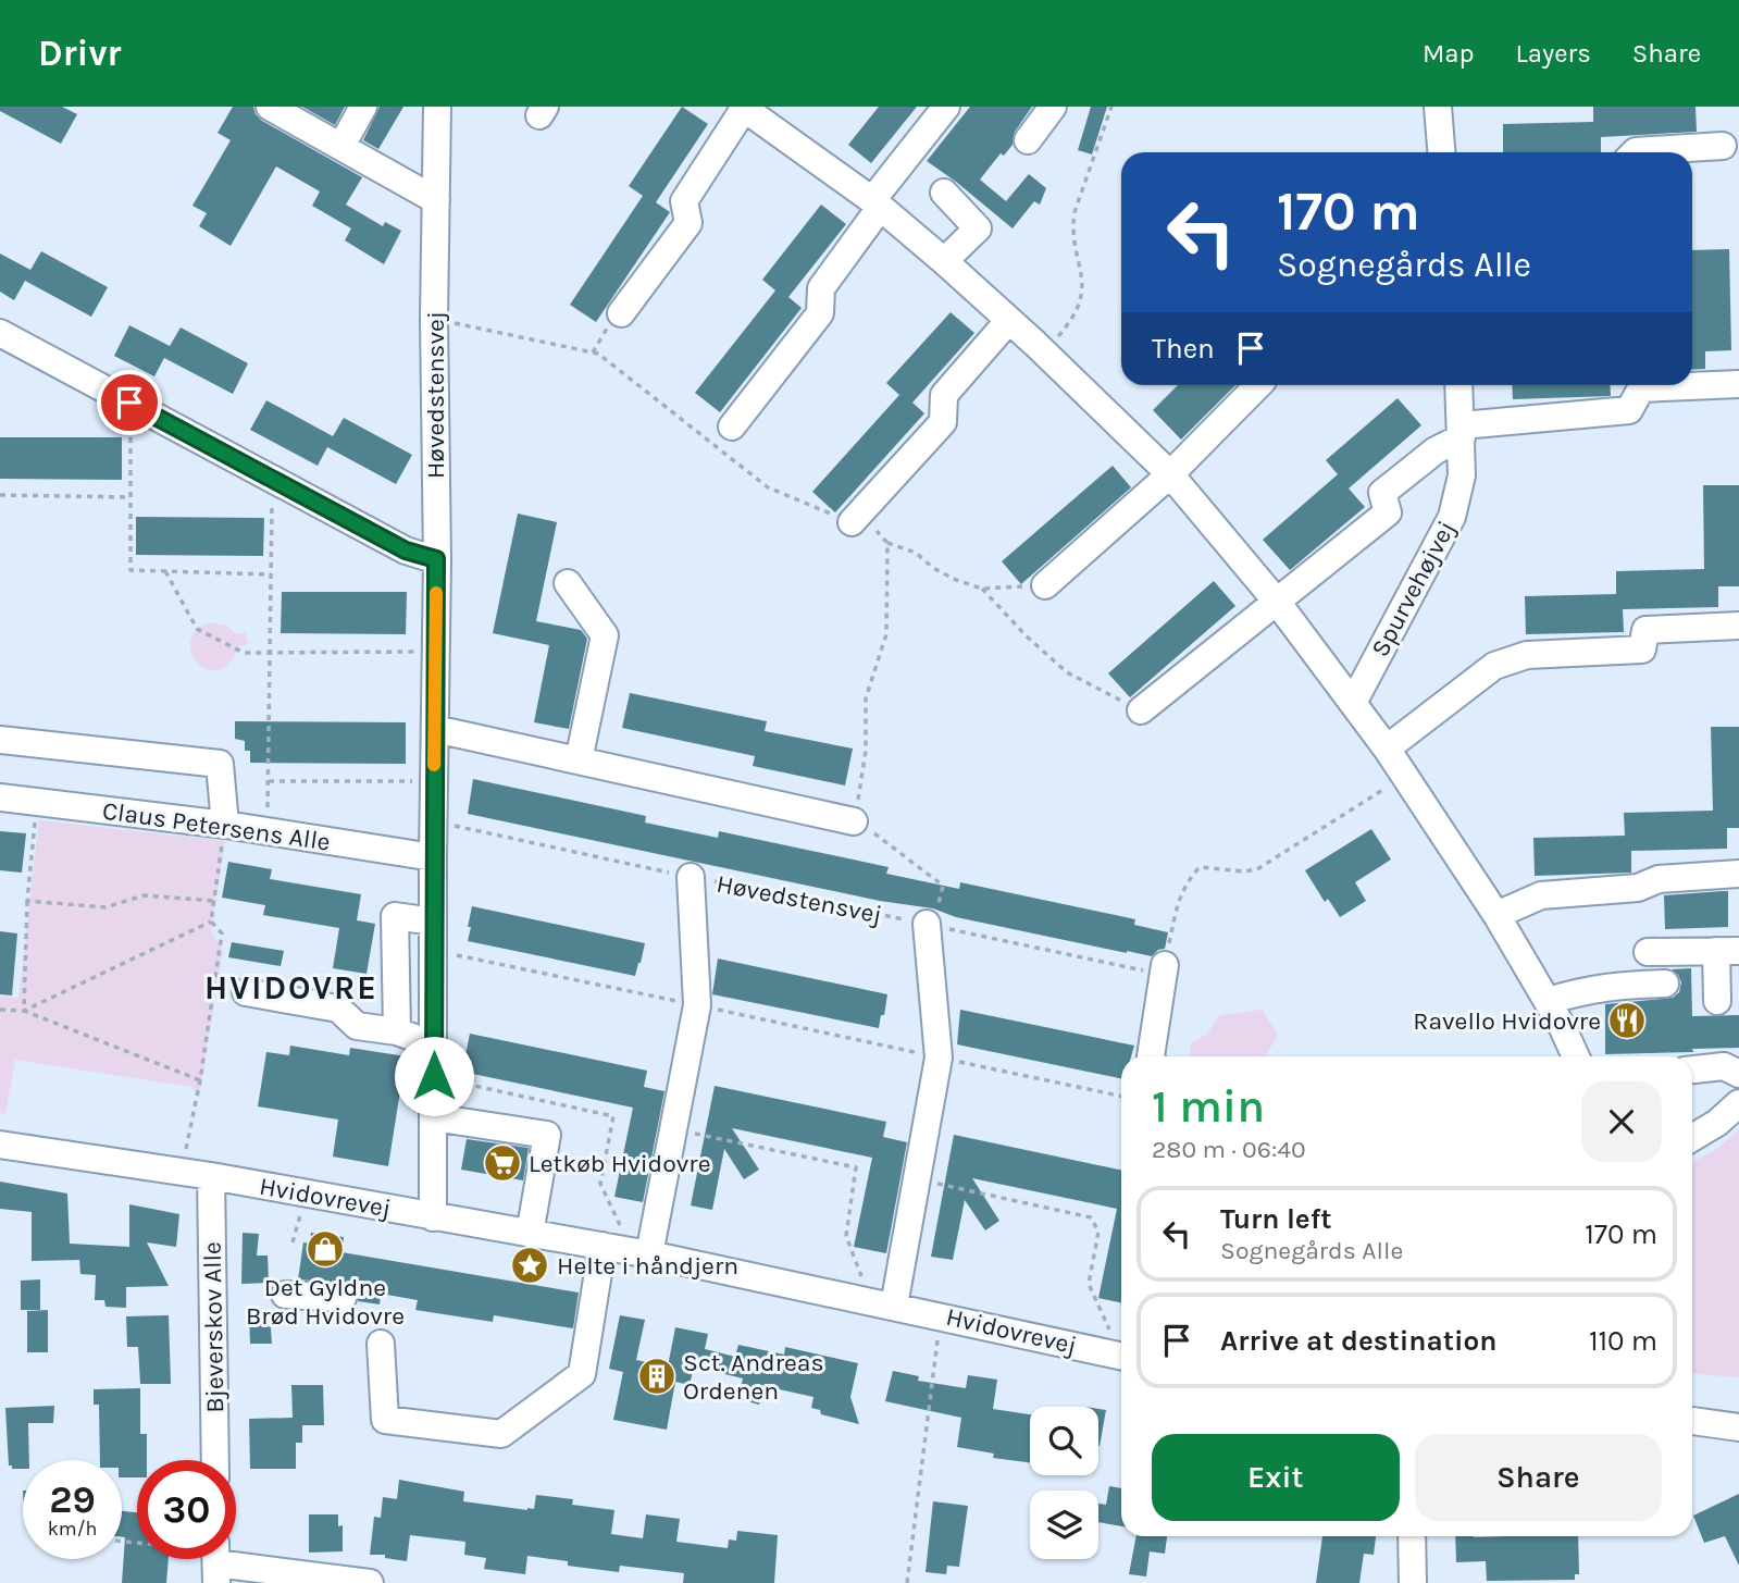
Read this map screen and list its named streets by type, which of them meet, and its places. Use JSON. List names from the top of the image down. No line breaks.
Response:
{"streets":{"street":["Høvedstensvej","Spurvehøjvej","Claus Petersens Alle","Hvidovrevej","Bjeverskov Alle"]},"crossings":[["Høvedstensvej","Claus Petersens Alle"],["Høvedstensvej","Hvidovrevej"],["Hvidovrevej","Bjeverskov Alle"]],"districts":["HVIDOVRE"],"places":{"restaurant":["Ravello Hvidovre"],"supermarket":["Letkøb Hvidovre"],"shop":["Det Gyldne Brød Hvidovre"],"place":["Helte i håndjern"],"building":["Sct. Andreas Ordenen"]},"page":{"header":"Drivr","nav":["Map","Layers","Share"],"turn":["170 m","Sognegårds Alle"],"then":"Then","heading":["1 min","280 m · 06:40"],"list":[{"name":"Turn left","note":"Sognegårds Alle","value":"170 m"},{"name":"Arrive at destination","value":"110 m"}],"buttons":["Exit","Share"],"speed":"29 km/h","limit":"30"}}
